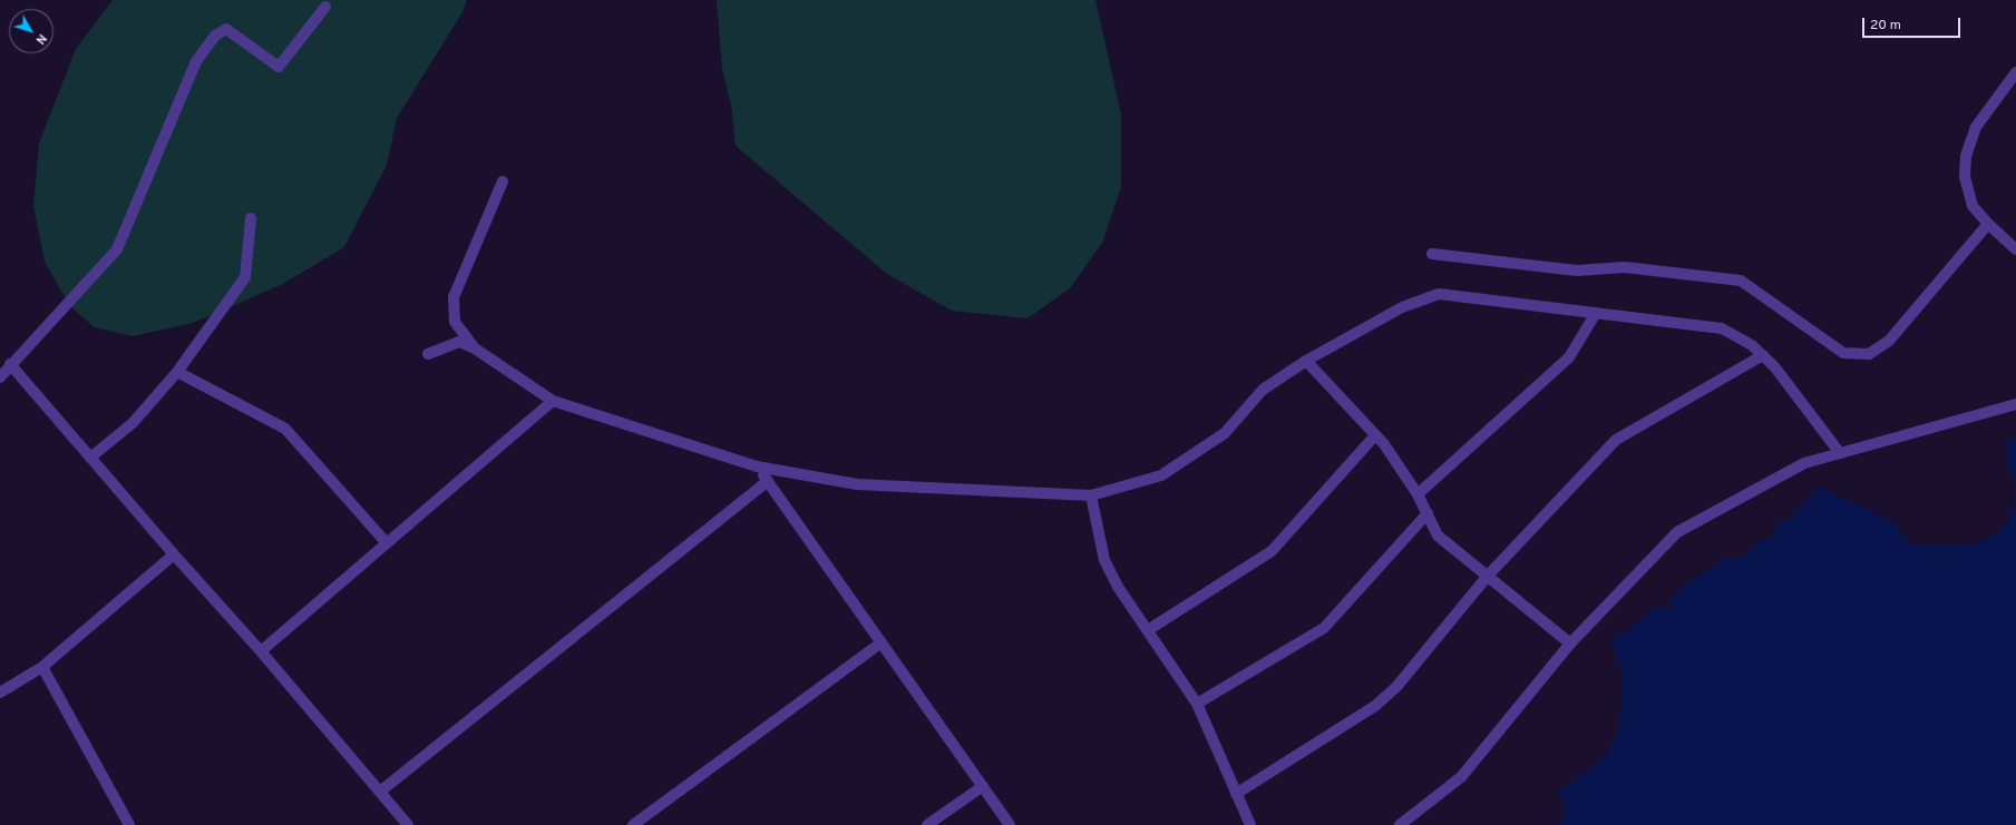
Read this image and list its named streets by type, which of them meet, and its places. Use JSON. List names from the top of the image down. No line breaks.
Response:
{"scale_bar":"20 m","north":"bottom right"}
